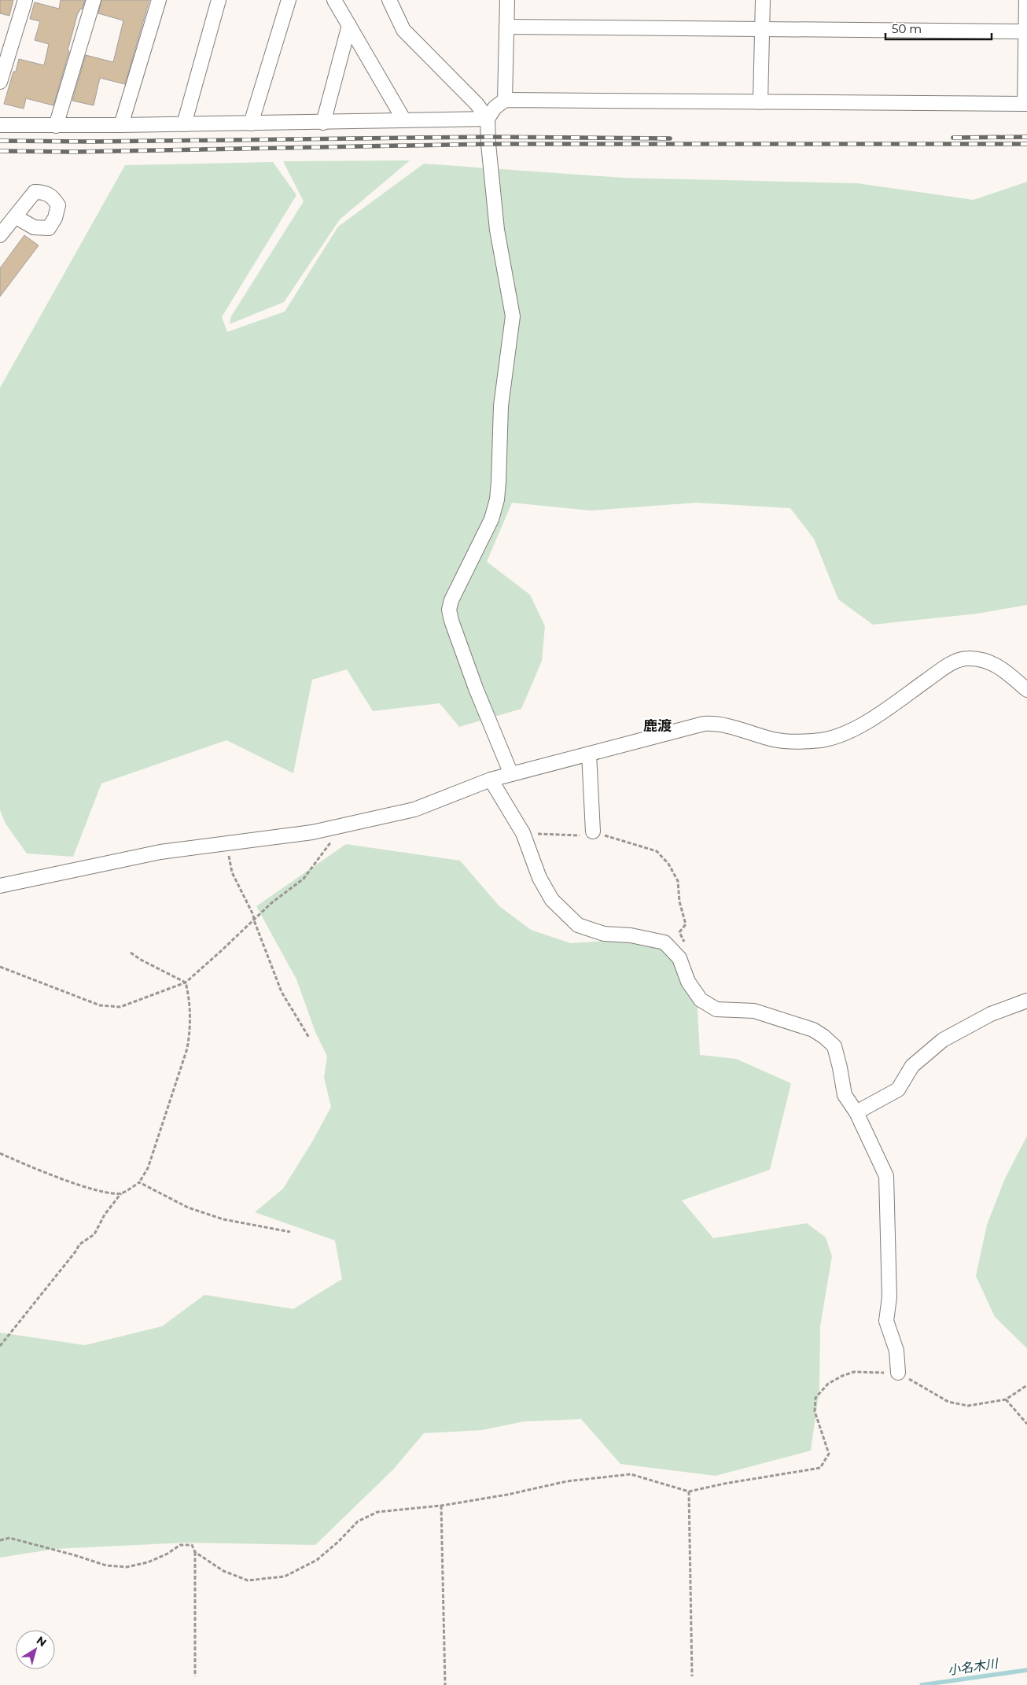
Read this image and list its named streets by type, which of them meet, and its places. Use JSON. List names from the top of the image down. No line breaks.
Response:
{"districts":["鹿渡"],"water":["小名木川"],"scale_bar":"50 m","north":"top right"}
